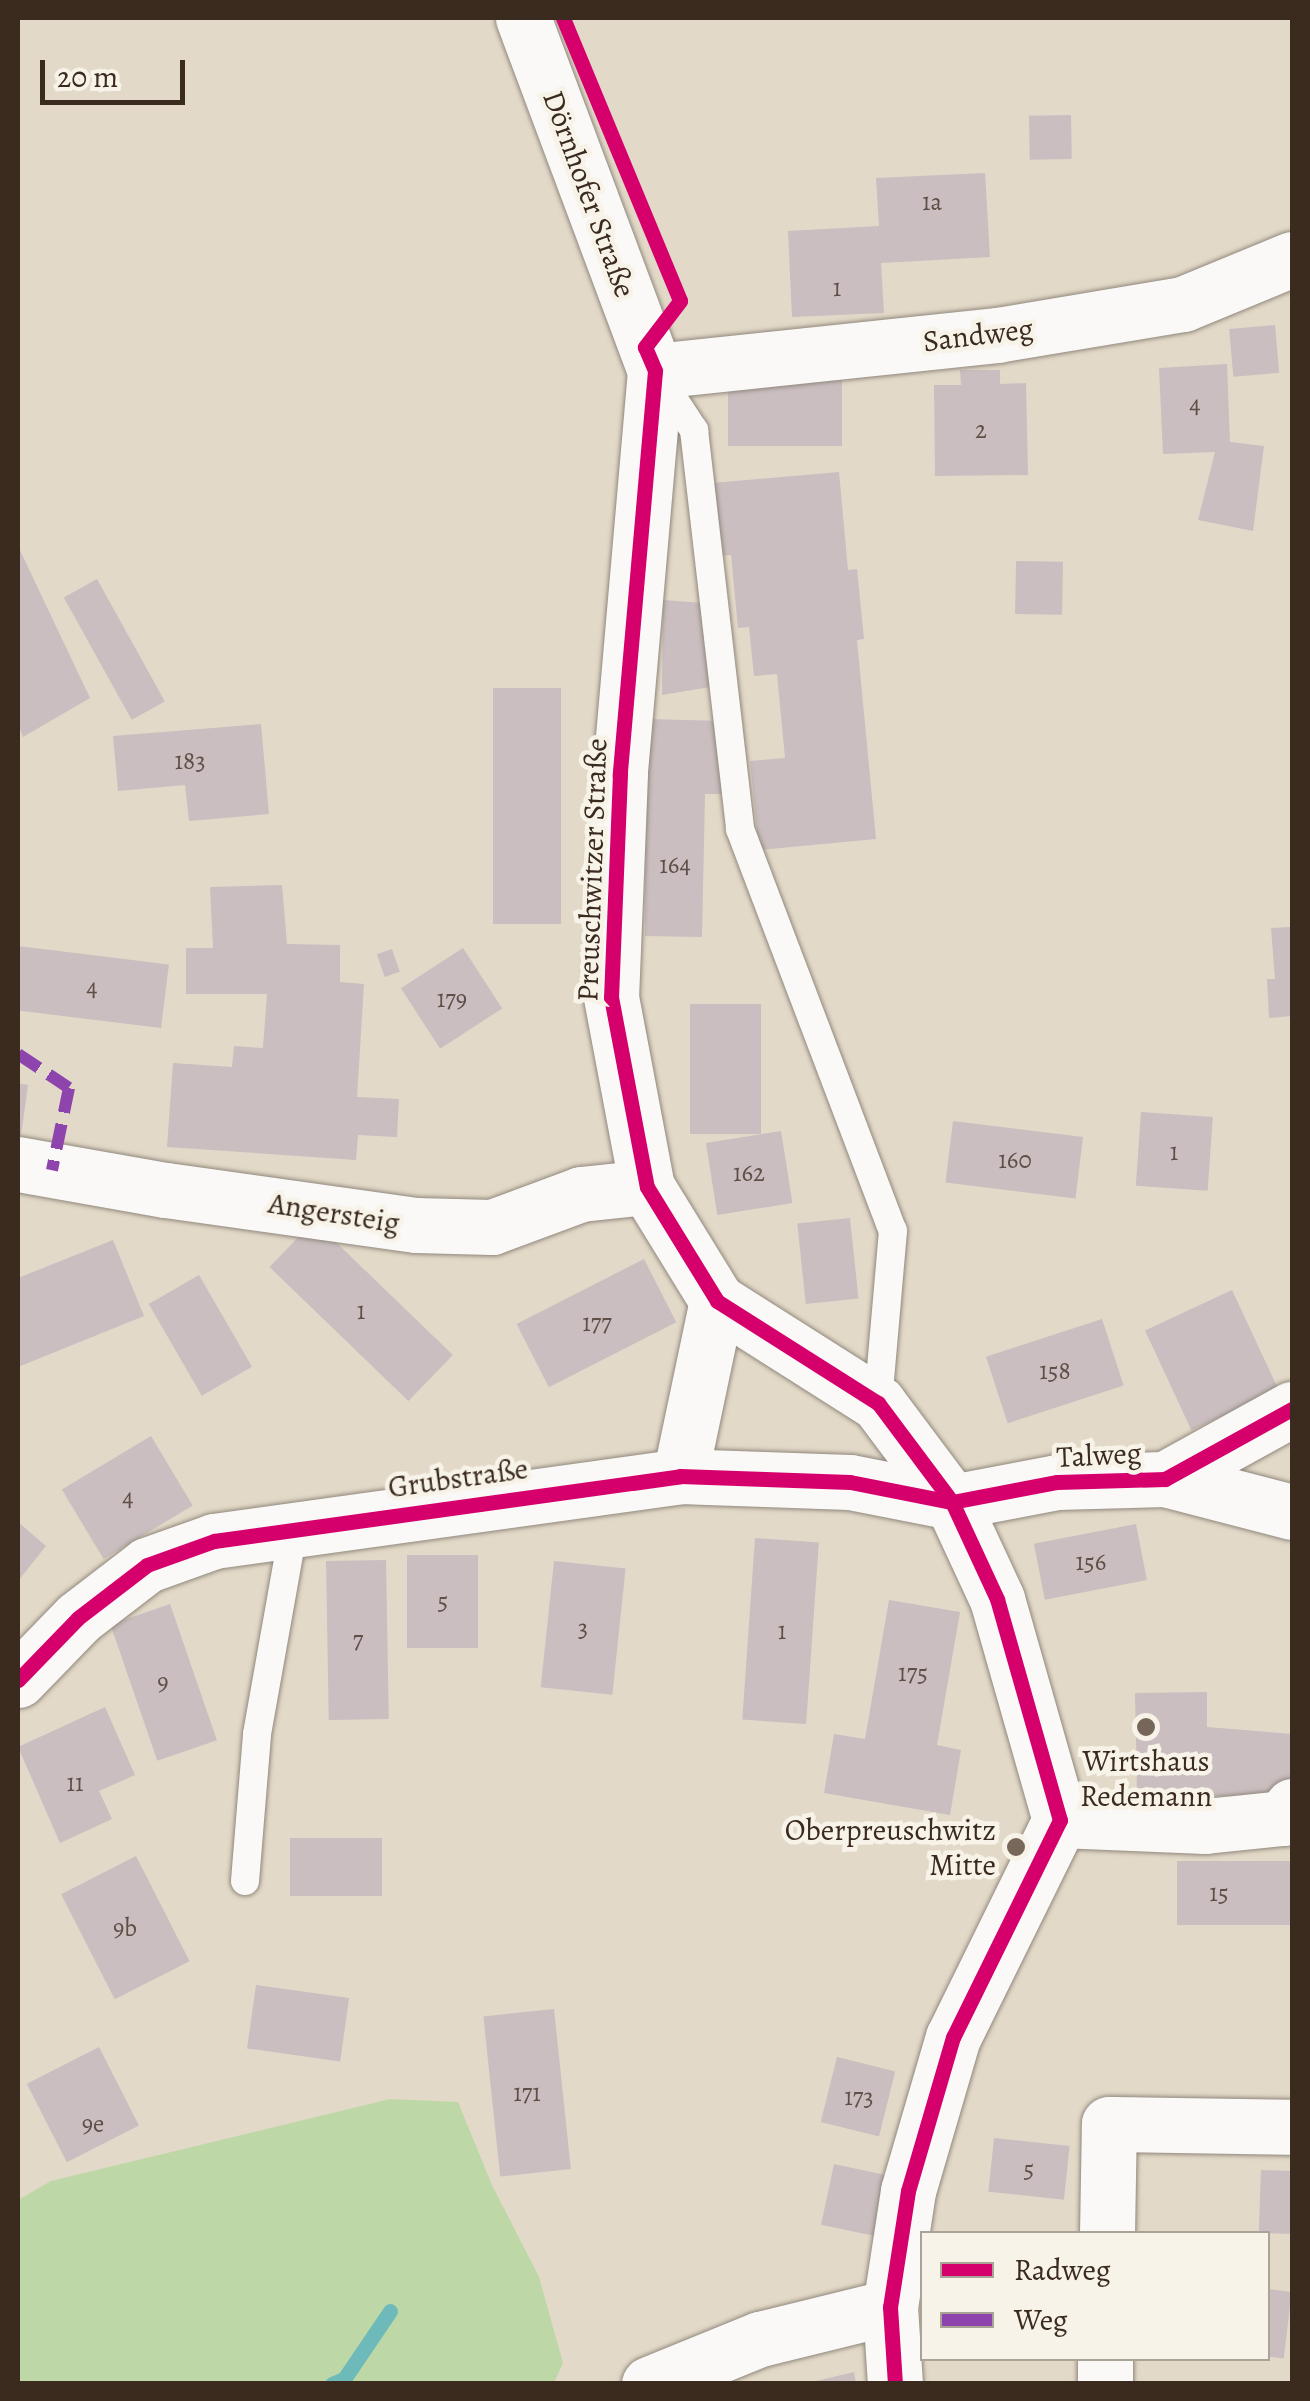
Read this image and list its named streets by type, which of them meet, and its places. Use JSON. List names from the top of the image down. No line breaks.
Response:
{"streets":{"street":["Dörnhofer Straße","Sandweg","Preuschwitzer Straße","Angersteig","Talweg","Grubstraße"]},"crossings":[["Dörnhofer Straße","Sandweg"],["Dörnhofer Straße","Preuschwitzer Straße"],["Sandweg","Preuschwitzer Straße"],["Preuschwitzer Straße","Angersteig"],["Preuschwitzer Straße","Talweg"],["Preuschwitzer Straße","Grubstraße"],["Talweg","Grubstraße"]],"places":["Wirtshaus Redemann","Oberpreuschwitz Mitte"],"house_numbers":["1a","1","4","2","183","164","4","179","1","160","162","1","177","158","4","156","5","3","1","7","175","9","11","15","9b","171","173","9e","5"],"legend":["Radweg","Weg"],"scale_bar":"20 m"}
